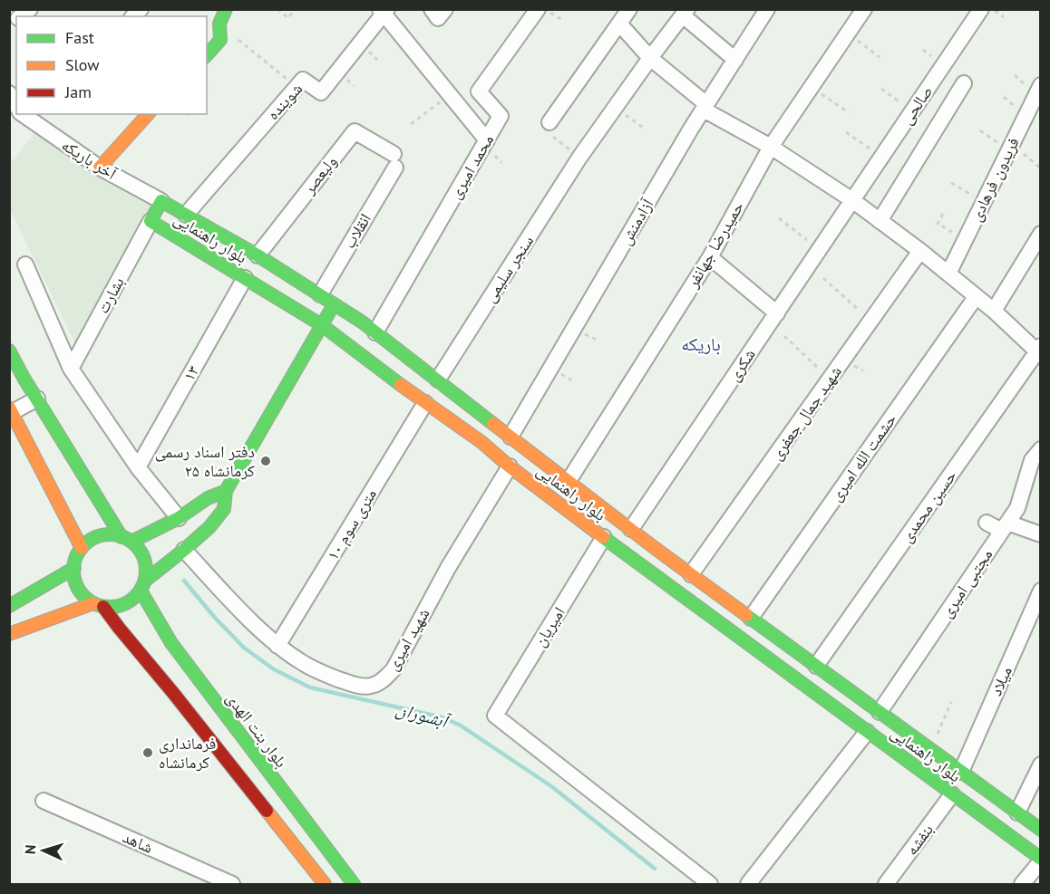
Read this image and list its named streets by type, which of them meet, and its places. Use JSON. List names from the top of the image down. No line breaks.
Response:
{"streets":{"main road":["بلوار راهنمایی","بلوار بنت الهدی"],"street":["شوینده","صالحی","آخر باریکه","محمد امیری","ولیعصر","فریدون فرهادی","آزادمنش","انقلاب","حمیدرضا جهانفر","سنجر سلیمی","بشارت","شکری","۱۳","شهید جمال جعفری","حشمت الله امیری","حسین محمدی","۱۰ متری سوم","مجتبی امیری","امیریان","شهید امیری","میلاد","بنفشه","شاهد"]},"crossings":[["شوینده","محمد امیری"],["شوینده","بلوار راهنمایی"],["صالحی","شکری"],["آخر باریکه","بلوار راهنمایی"],["محمد امیری","بلوار راهنمایی"],["ولیعصر","انقلاب"],["ولیعصر","بلوار راهنمایی"],["آزادمنش","بلوار راهنمایی"],["انقلاب","بلوار راهنمایی"],["بلوار راهنمایی","حمیدرضا جهانفر"],["بلوار راهنمایی","سنجر سلیمی"],["بلوار راهنمایی","بشارت"],["بلوار راهنمایی","شکری"],["بلوار راهنمایی","۱۳"],["بلوار راهنمایی","شهید جمال جعفری"],["بلوار راهنمایی","حشمت الله امیری"],["بلوار راهنمایی","حسین محمدی"],["بلوار راهنمایی","۱۰ متری سوم"],["بلوار راهنمایی","مجتبی امیری"],["بلوار راهنمایی","امیریان"],["بلوار راهنمایی","شهید امیری"],["بلوار راهنمایی","میلاد"],["بلوار راهنمایی","بنفشه"],["۱۰ متری سوم","شهید امیری"]],"districts":["باریکه"],"water":["آبشوران"],"places":["دفتر اسناد رسمی ۲۵ کرمانشاه","فرمانداری کرمانشاه"],"legend":["Fast","Slow","Jam"],"north":"left"}
